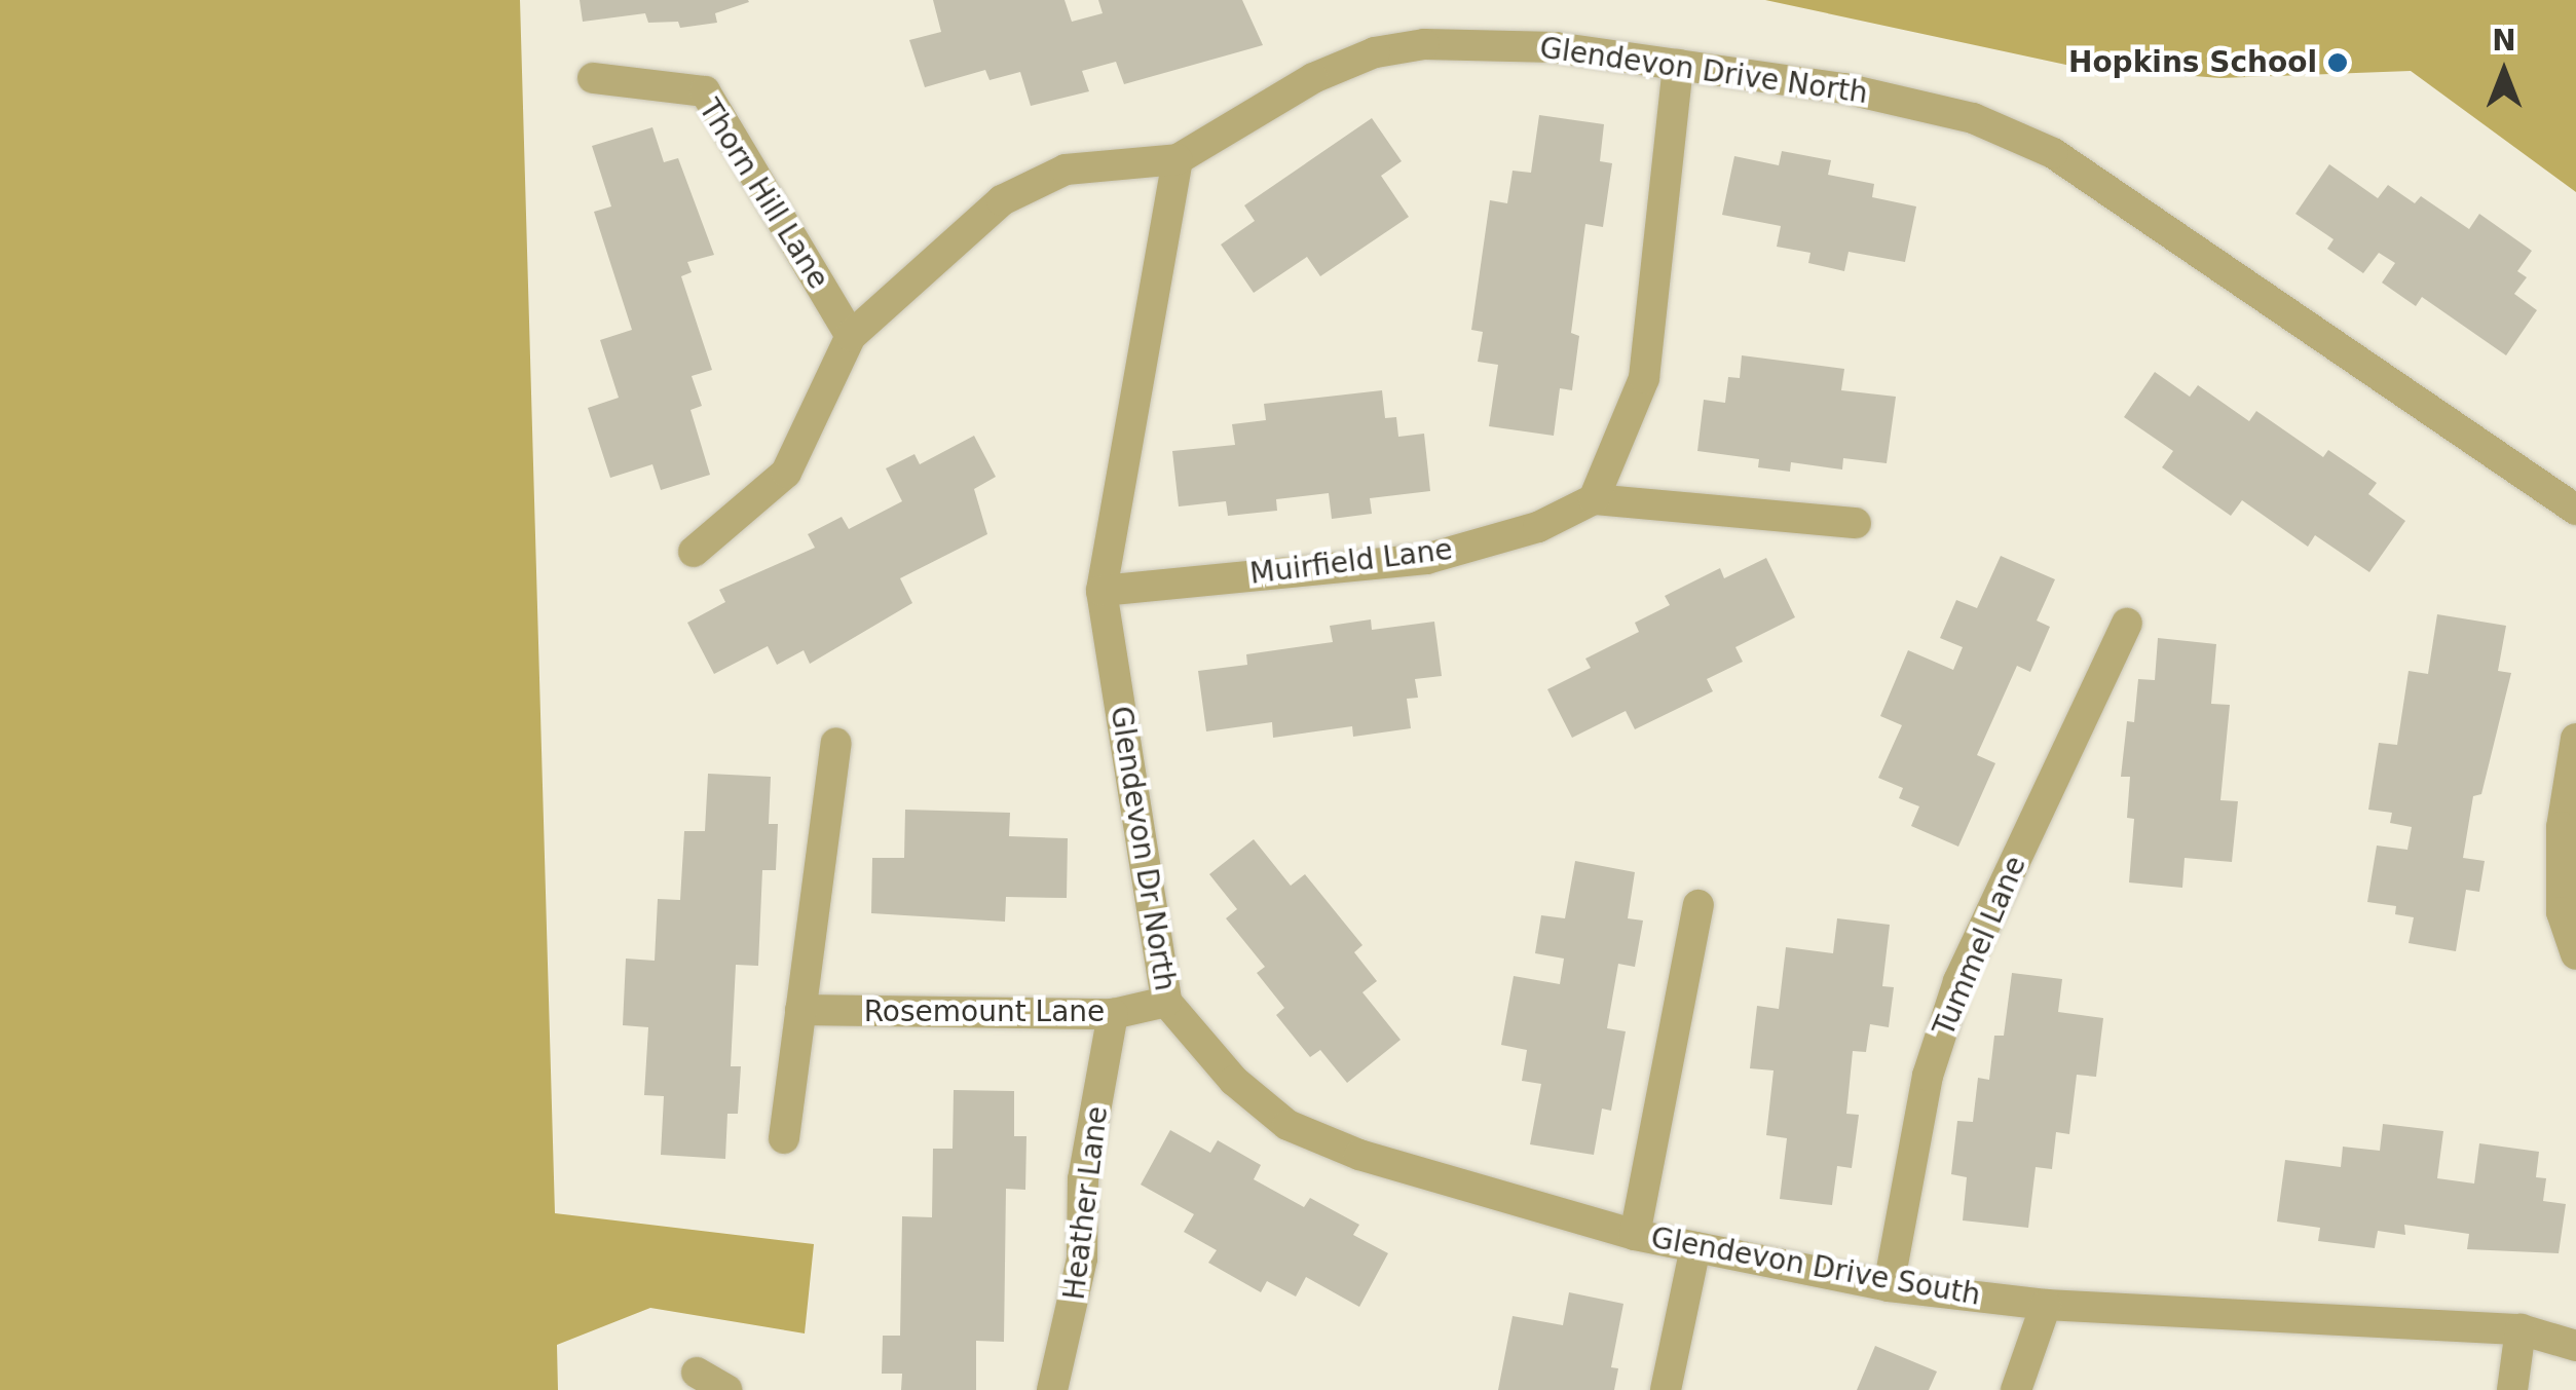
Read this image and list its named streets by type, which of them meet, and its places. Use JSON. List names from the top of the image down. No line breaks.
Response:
{"streets":{"street":["Glendevon Drive North","Thorn Hill Lane","Muirfield Lane","Glendevon Dr North","Tummel Lane","Rosemount Lane","Heather Lane","Glendevon Drive South"]},"crossings":[["Muirfield Lane","Glendevon Dr North"],["Glendevon Dr North","Rosemount Lane"],["Glendevon Dr North","Glendevon Drive South"],["Tummel Lane","Glendevon Drive South"],["Rosemount Lane","Heather Lane"]],"places":["Hopkins School"],"north":"top"}
